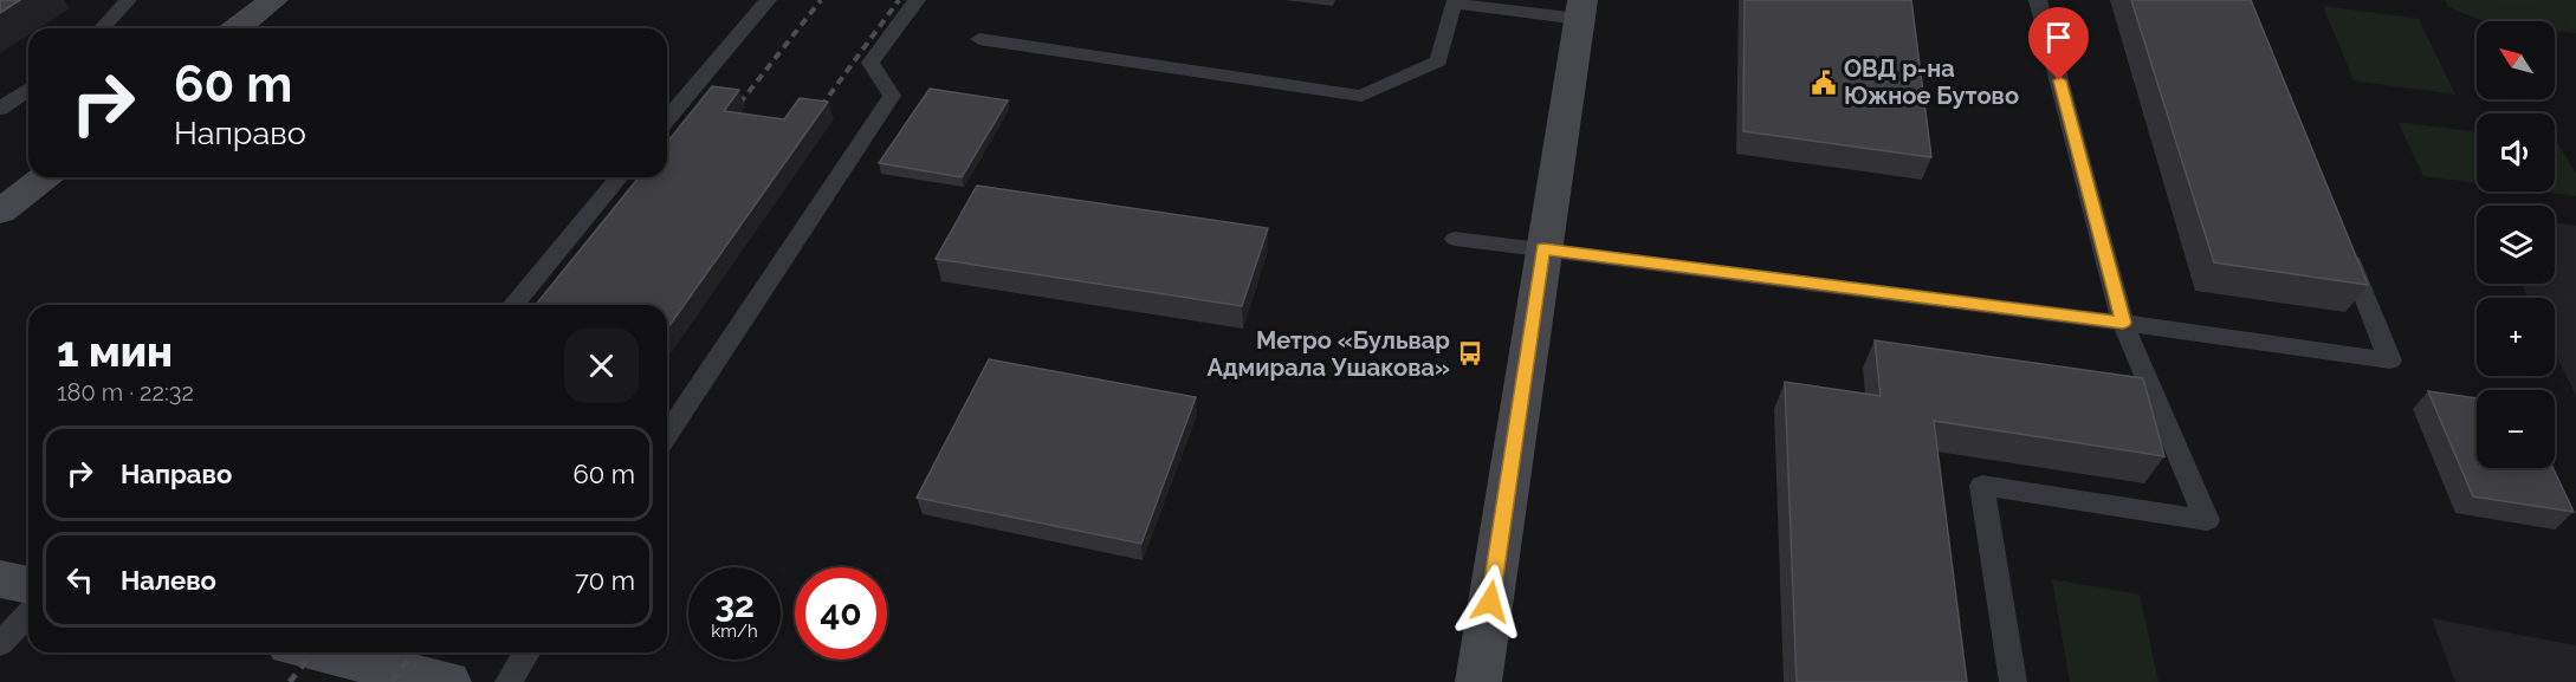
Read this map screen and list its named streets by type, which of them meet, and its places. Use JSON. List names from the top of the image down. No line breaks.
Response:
{"places":{"public building":["ОВД р-на Южное Бутово"],"bus stop":["Метро «Бульвар Адмирала Ушакова»"]},"north":"top left","page":{"map_buttons":["+","−"],"turn":["60 m","Направо"],"heading":["1 мин","180 m · 22:32"],"list":[{"name":"Направо","value":"60 m"},{"name":"Налево","value":"70 m"}],"speed":"32 km/h","limit":"40"}}
